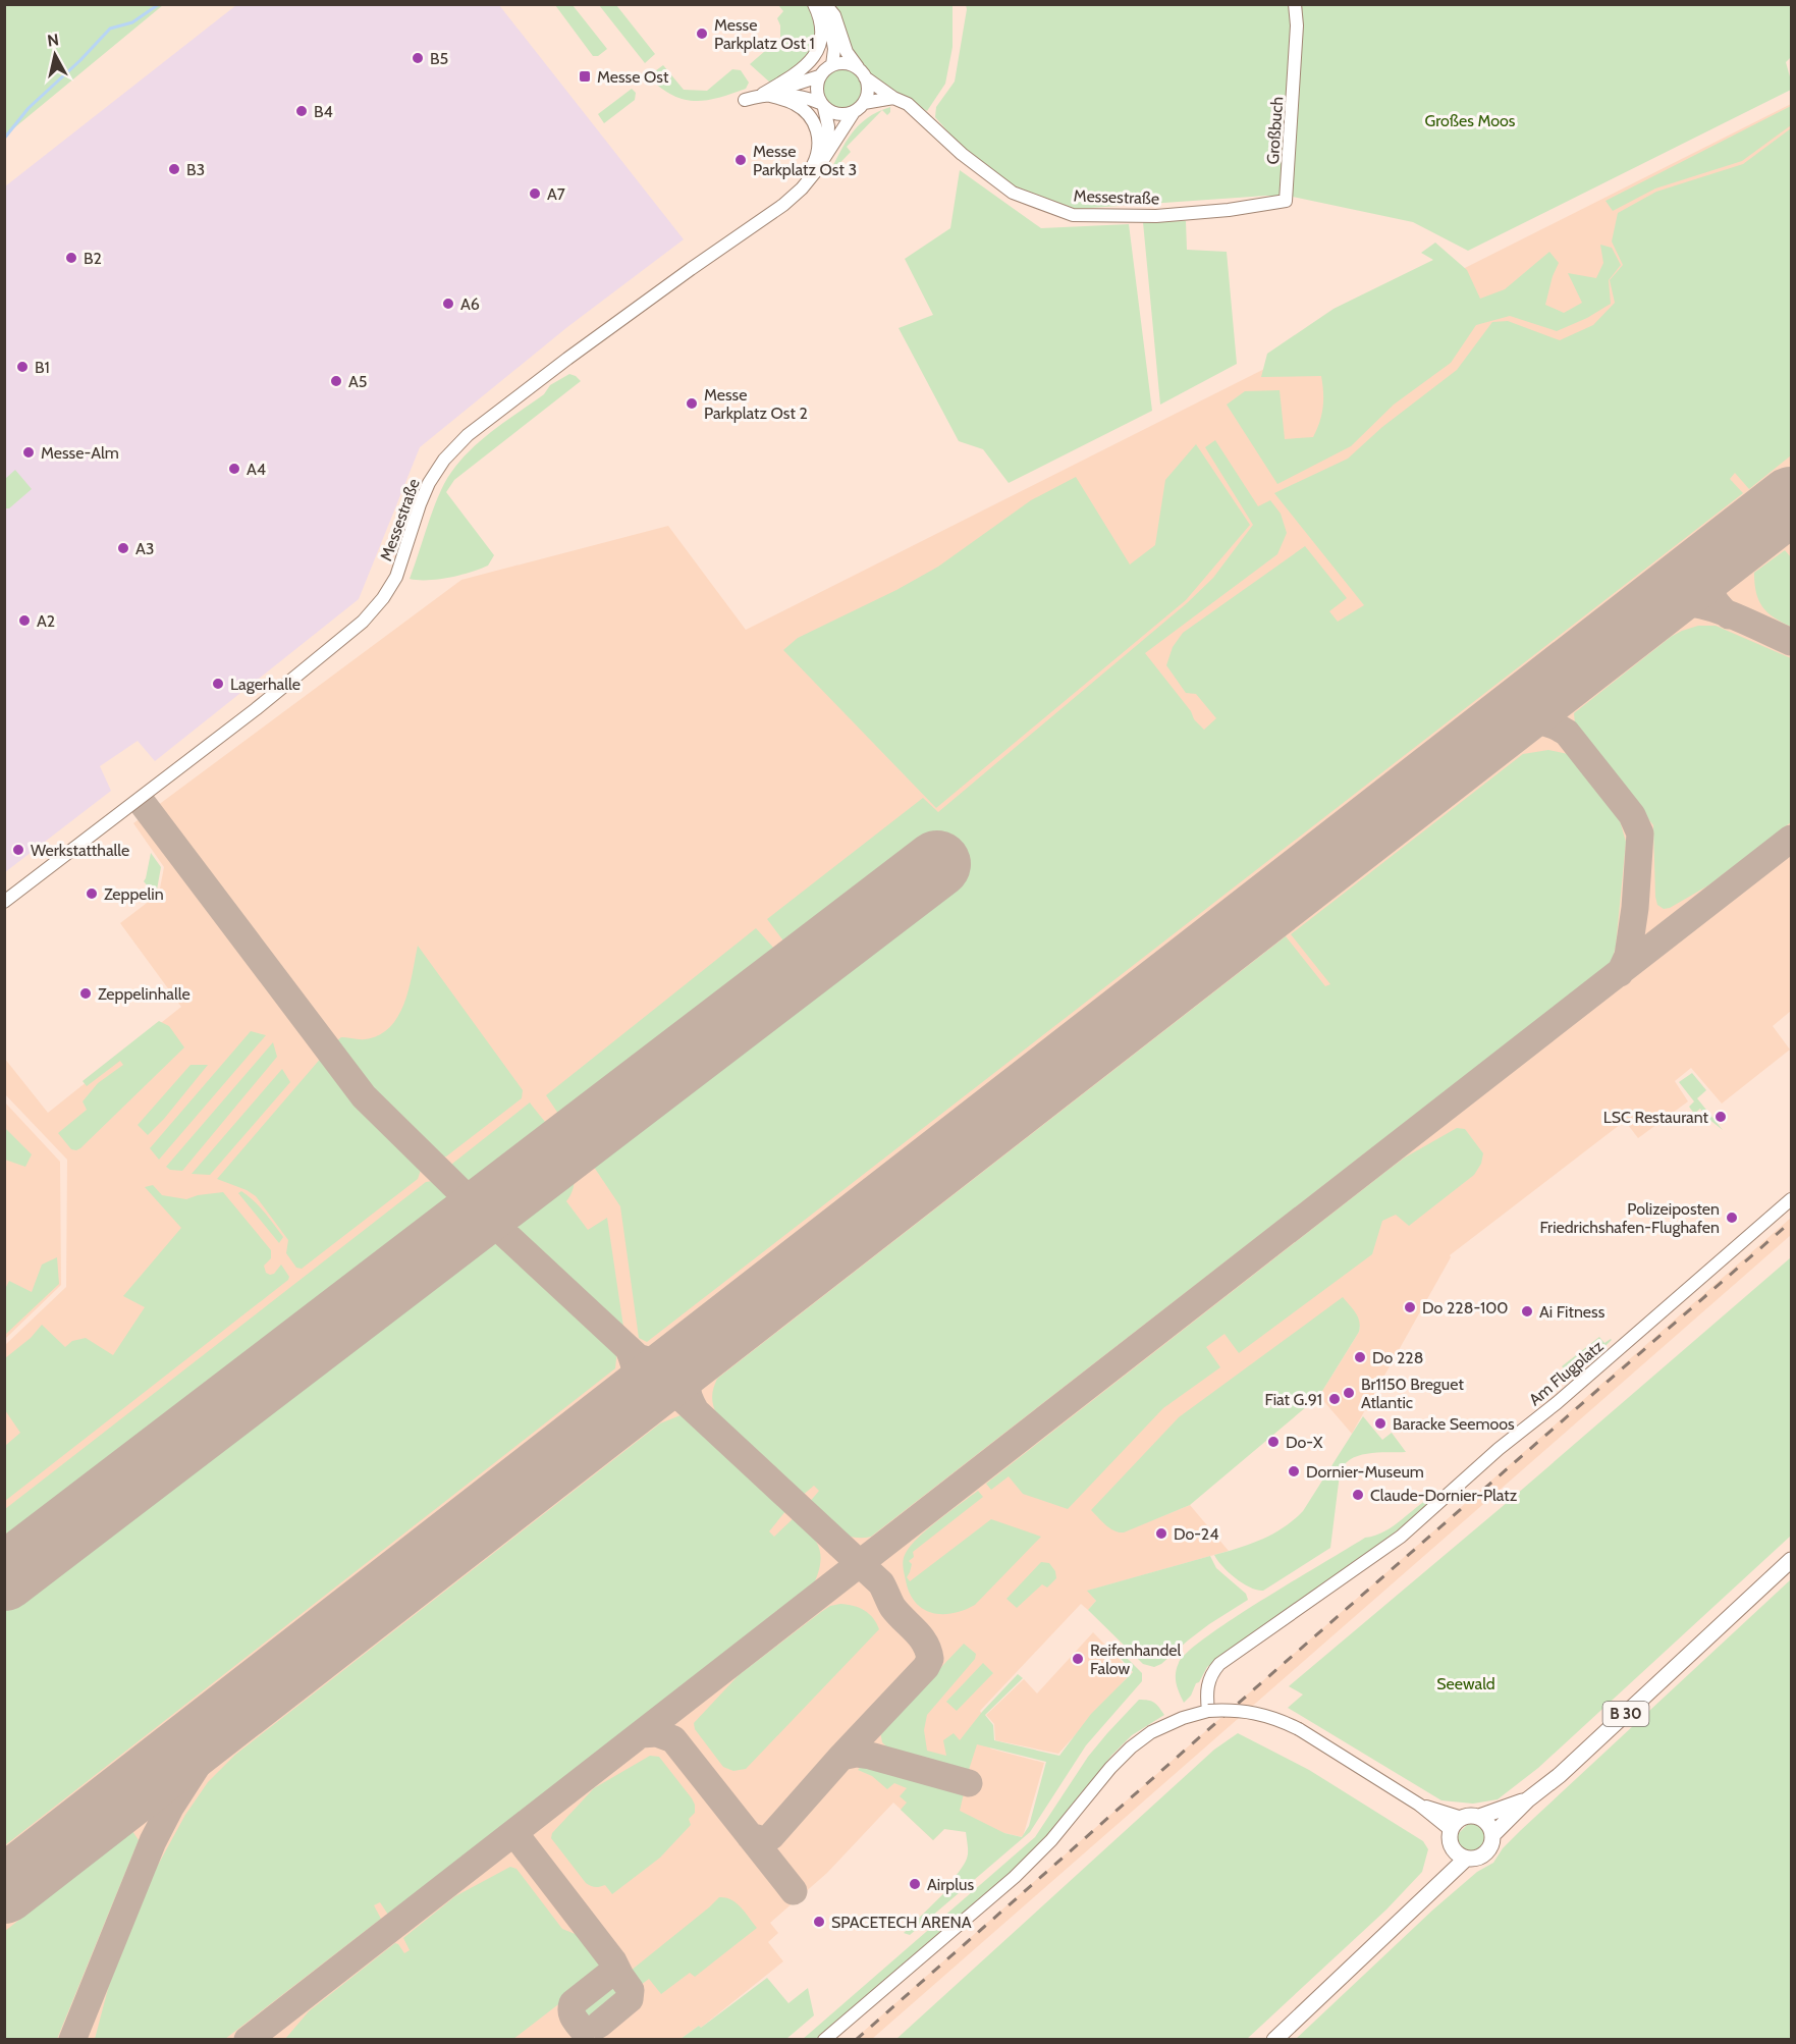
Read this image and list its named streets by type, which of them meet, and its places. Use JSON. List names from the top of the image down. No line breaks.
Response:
{"streets":{"main road":["B 30"],"street":["Großbuch","Messestraße","Am Flugplatz"]},"crossings":[["Großbuch","Messestraße"]],"parks":["Großes Moos","Seewald"],"places":{"other":["Messe Parkplatz Ost 1","B5","B4","Messe Parkplatz Ost 3","B3","A7","B2","A6","B1","A5","Messe Parkplatz Ost 2","Messe-Alm","A4","A3","A2","Lagerhalle","Werkstatthalle","Zeppelin","Zeppelinhalle","LSC Restaurant","Polizeiposten Friedrichshafen-Flughafen","Do 228-100","Ai Fitness","Do 228","Br1150 Breguet Atlantic","Fiat G.91","Baracke Seemoos","Do-X","Dornier-Museum","Claude-Dornier-Platz","Do-24","Reifenhandel Falow","Airplus","SPACETECH ARENA"],"transit":["Messe Ost"]},"north":"top"}
